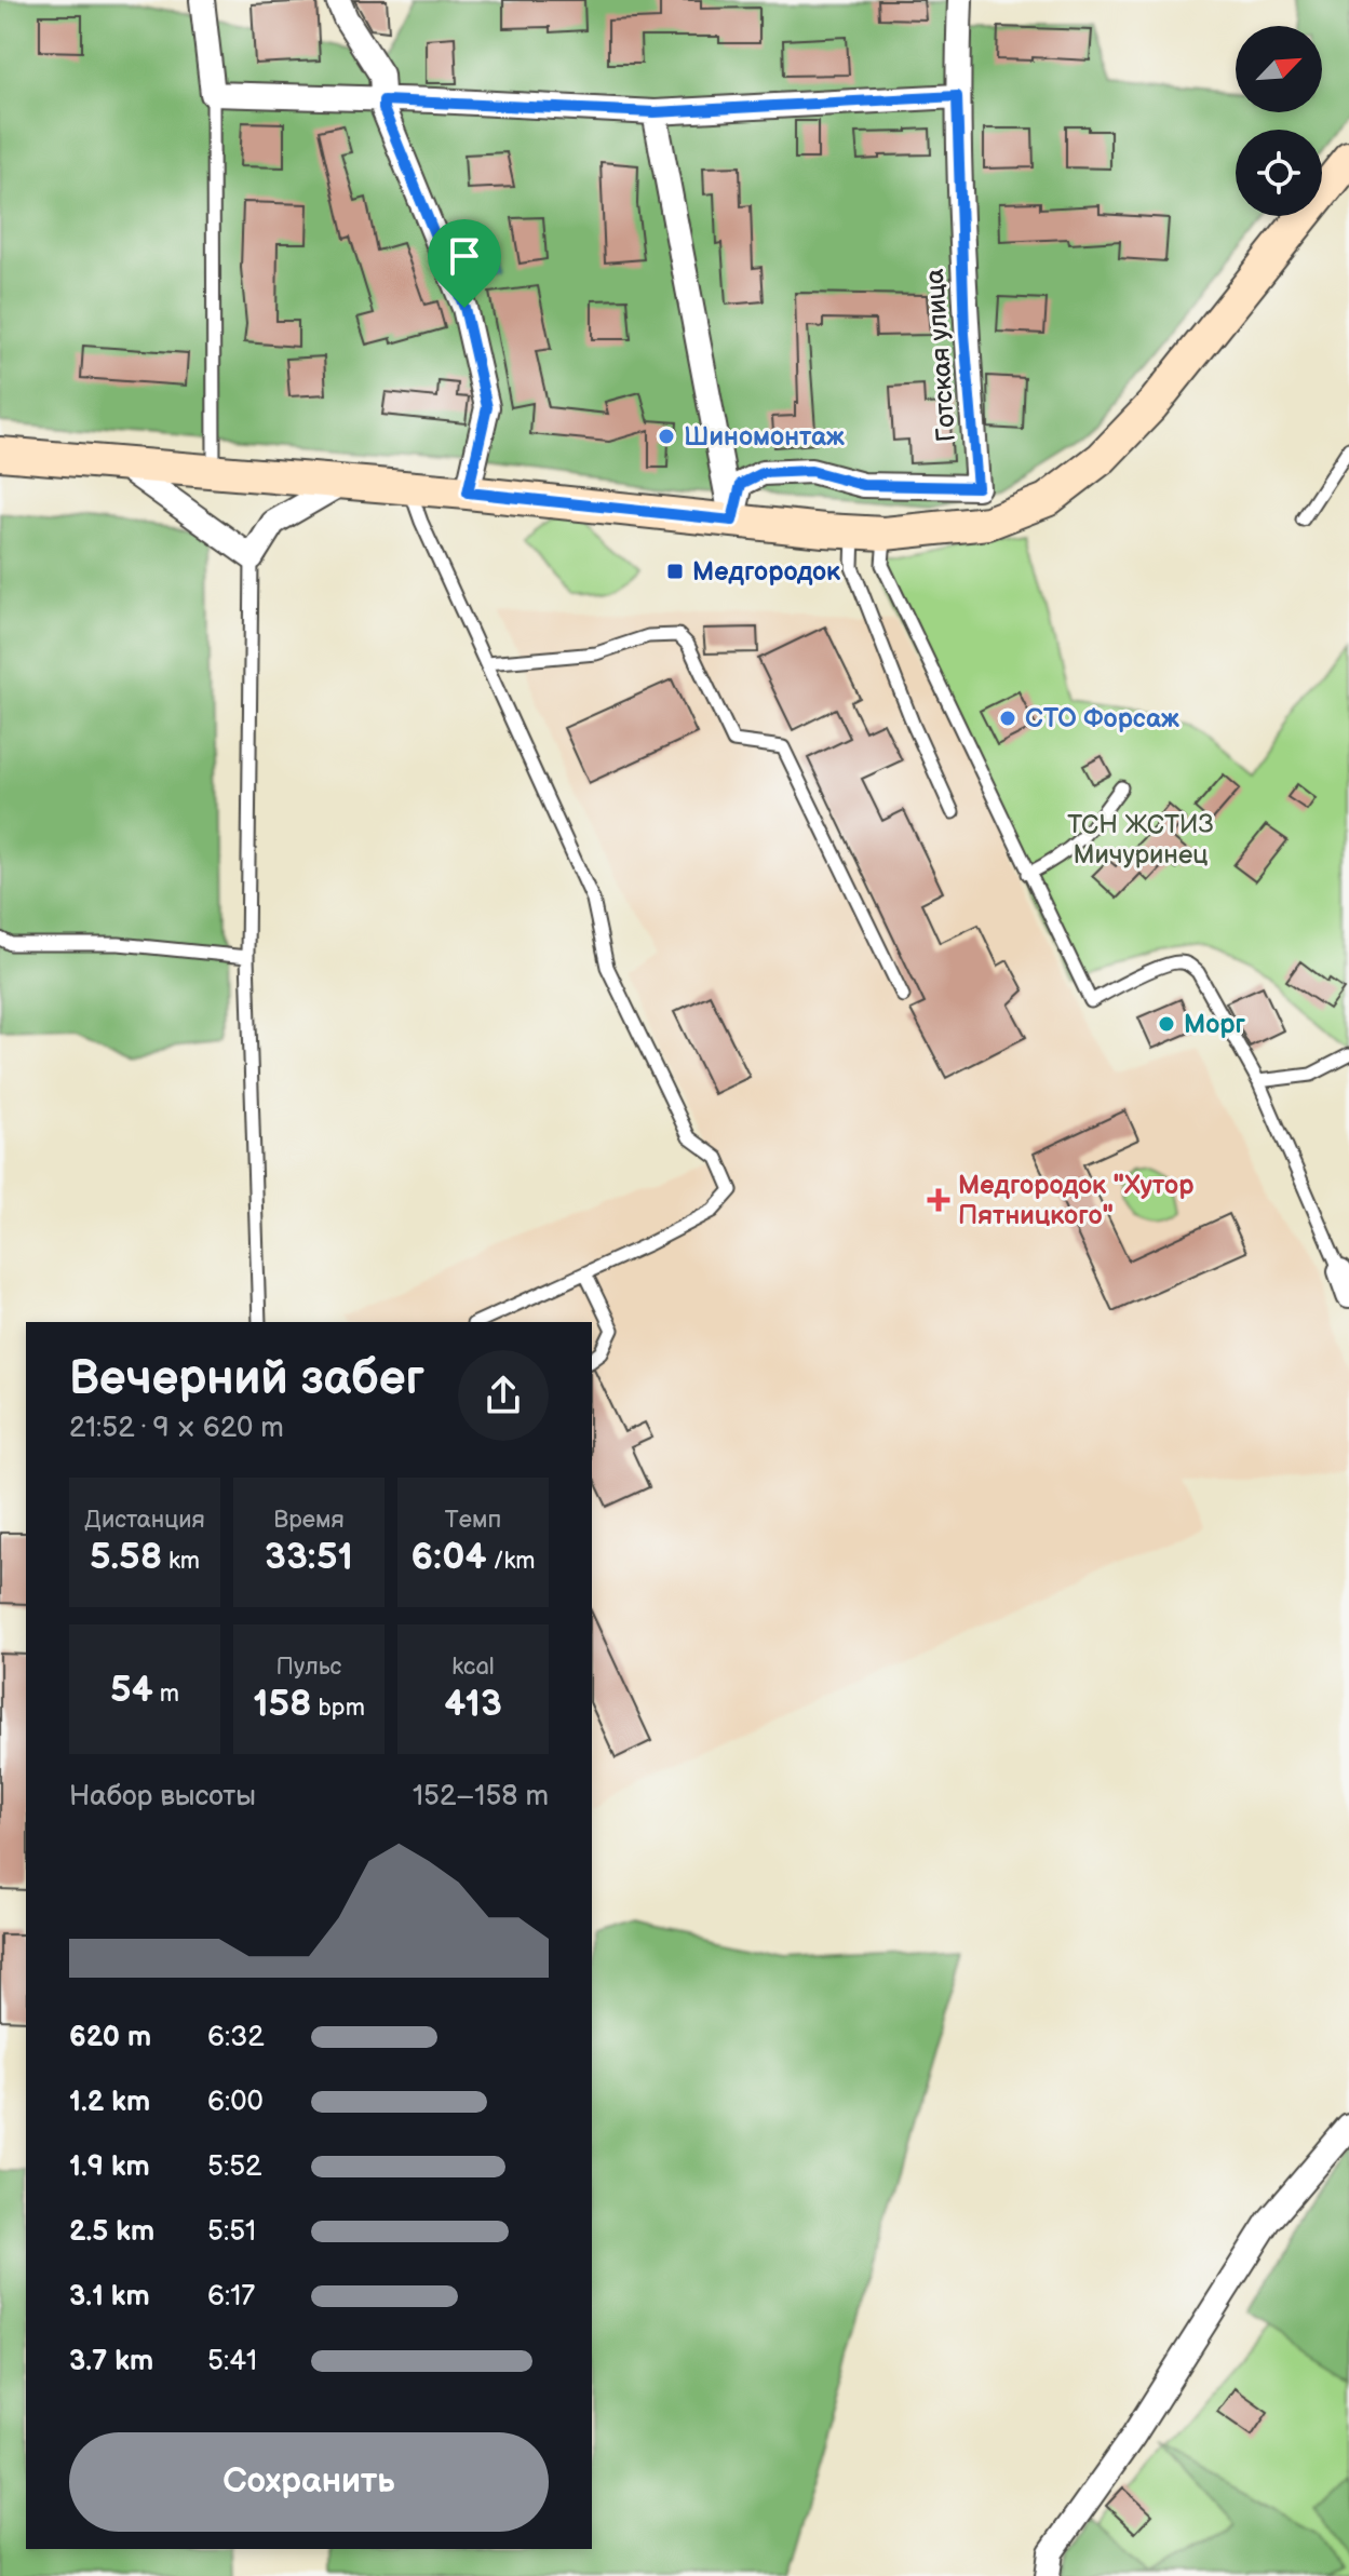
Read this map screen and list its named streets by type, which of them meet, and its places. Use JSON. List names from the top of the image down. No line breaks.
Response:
{"streets":{"street":["Готская улица"]},"parks":["ТСН ЖСТИЗ Мичуринец"],"places":{"other":["Шиномонтаж","СТО Форсаж","Морг"],"transit":["Медгородок"],"health":["Медгородок \"Хутор Пятницкого\""]},"north":"top right","page":{"heading":["Вечерний забег","21:52 · 9 × 620 m"],"stats":[["Дистанция","5.58 km"],["Время","33:51"],["Темп","6:04 /km"],["54 m"],["Пульс","158 bpm"],["kcal","413"]],"chart":["Набор высоты","152–158 m"],"list":[{"name":"620 m","note":"6:32"},{"name":"1.2 km","note":"6:00"},{"name":"1.9 km","note":"5:52"},{"name":"2.5 km","note":"5:51"},{"name":"3.1 km","note":"6:17"},{"name":"3.7 km","note":"5:41"}],"buttons":"Сохранить"}}
